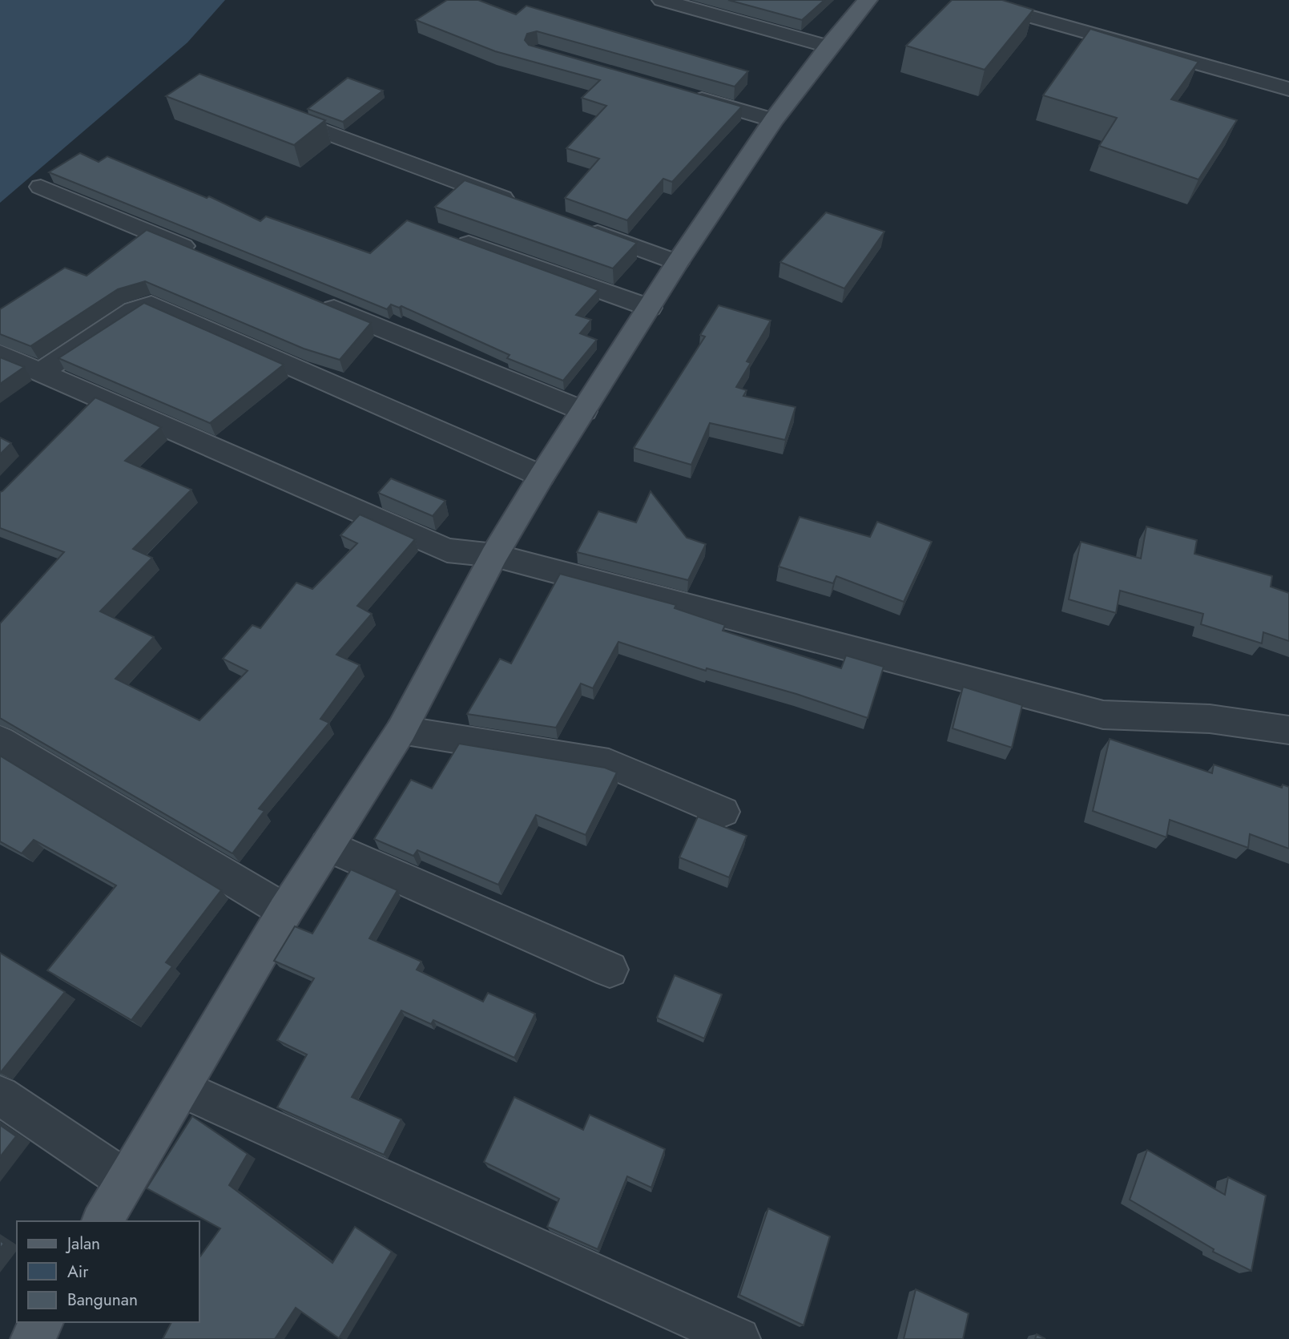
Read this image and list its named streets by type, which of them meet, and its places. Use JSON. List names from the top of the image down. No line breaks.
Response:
{"legend":["Jalan","Air","Bangunan"]}
